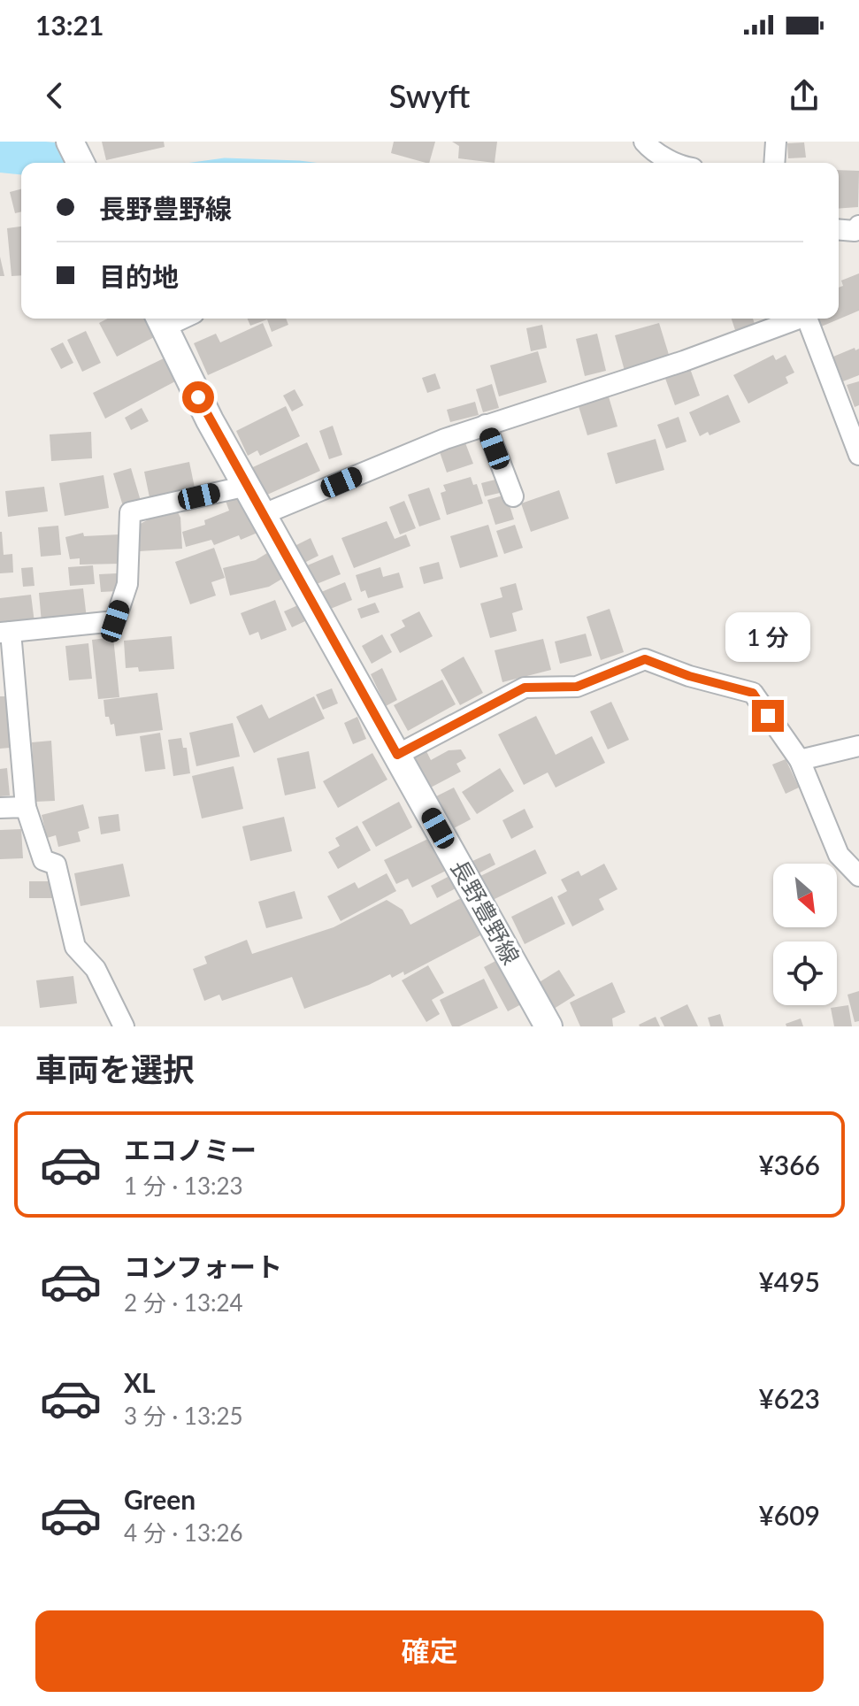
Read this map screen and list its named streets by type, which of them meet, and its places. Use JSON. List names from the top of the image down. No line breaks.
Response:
{"streets":{"main road":["長野豊野線"]},"north":"bottom right","page":{"status":"13:21","header":"Swyft","banner":["長野豊野線","目的地"],"bubble":"1 分","heading":"車両を選択","list":[{"name":"エコノミー","note":"1 分 · 13:23","value":"¥366"},{"name":"コンフォート","note":"2 分 · 13:24","value":"¥495"},{"name":"XL","note":"3 分 · 13:25","value":"¥623"},{"name":"Green","note":"4 分 · 13:26","value":"¥609"}],"buttons":"確定"}}
